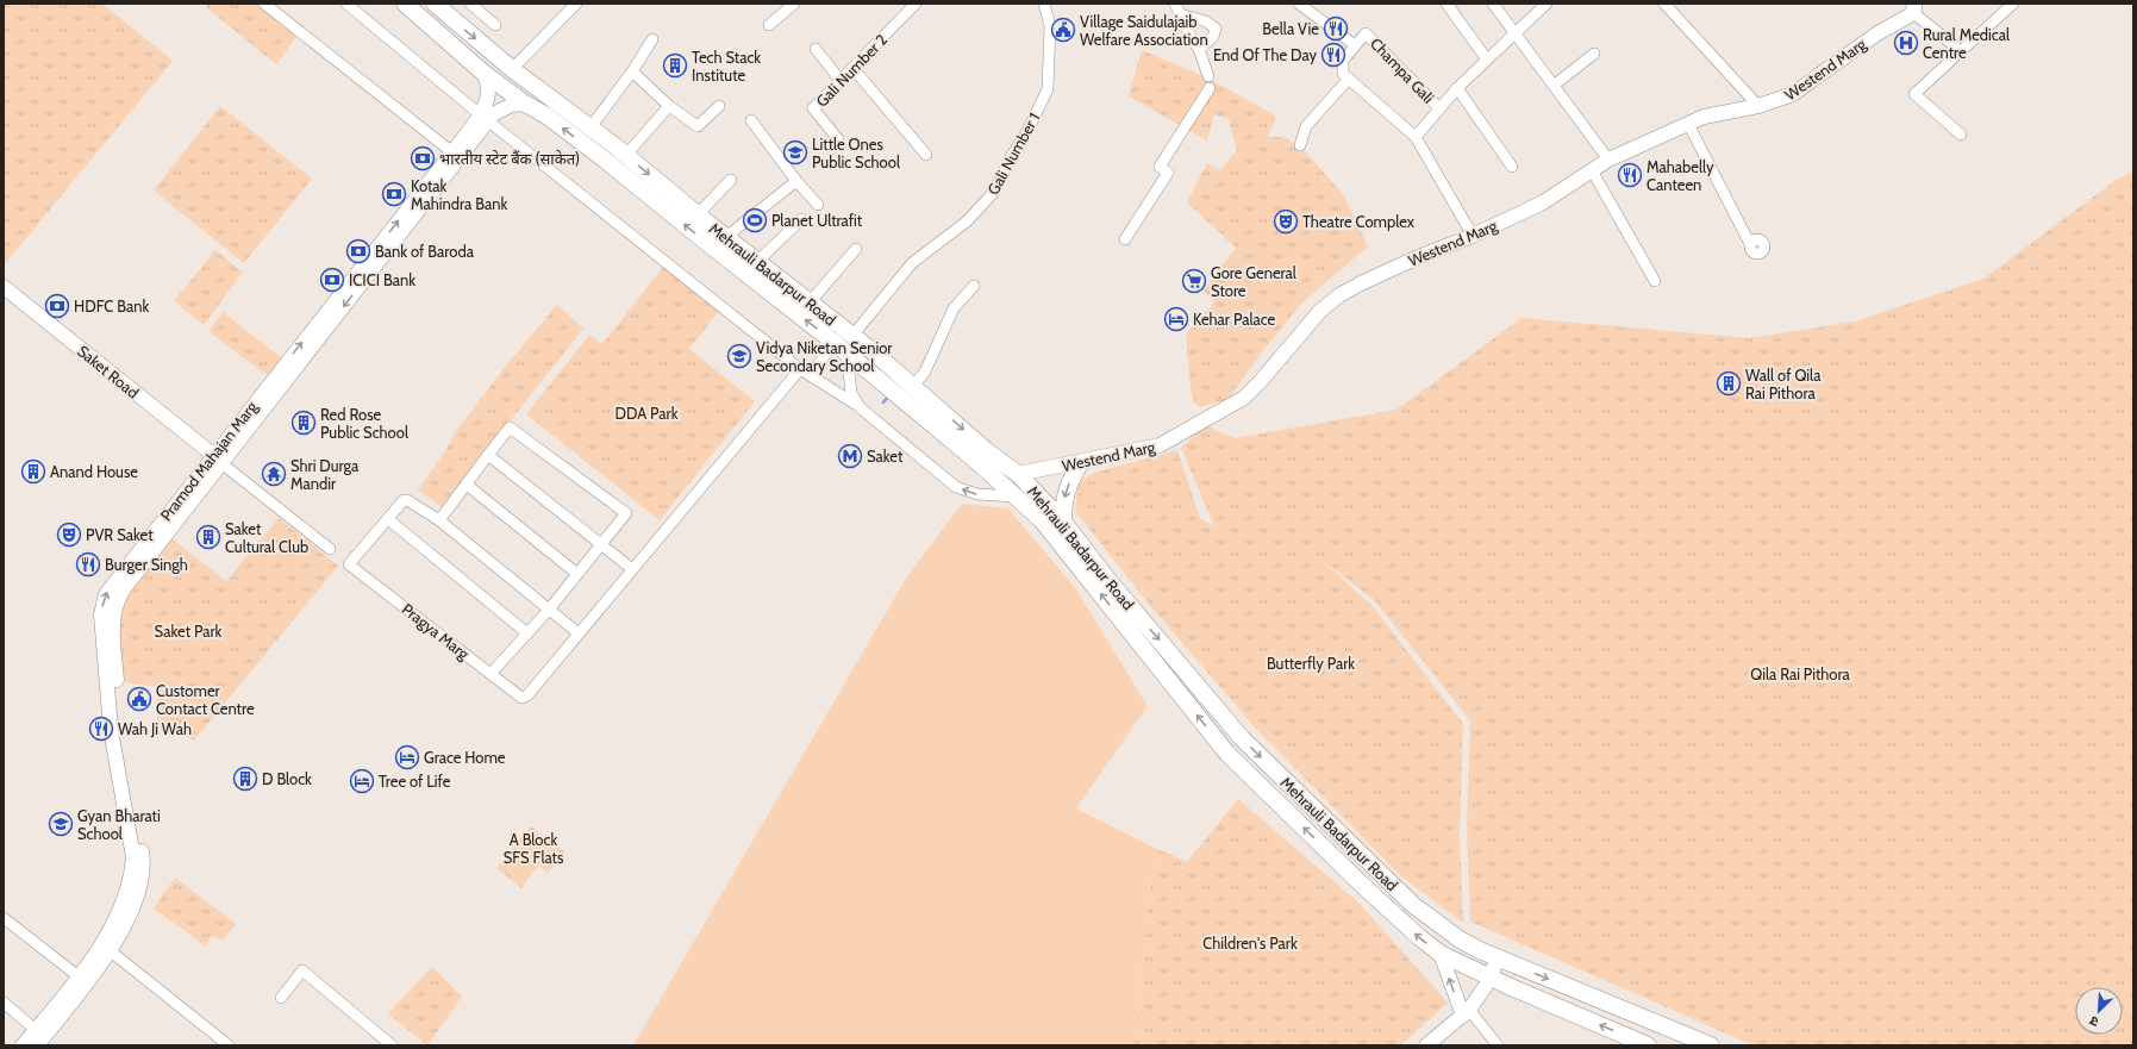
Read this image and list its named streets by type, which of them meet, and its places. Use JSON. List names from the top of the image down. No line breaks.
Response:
{"streets":{"main road":["Mehrauli Badarpur Road"],"street":["Westend Marg","Gali Number 2","Champa Gali","Gali Number 1","Saket Road","Pramod Mahajan Marg","Pragya Marg"]},"crossings":[["Westend Marg","Mehrauli Badarpur Road"],["Gali Number 1","Mehrauli Badarpur Road"],["Mehrauli Badarpur Road","Pramod Mahajan Marg"],["Saket Road","Pramod Mahajan Marg"]],"parks":["DDA Park","Saket Park","Butterfly Park","Qila Rai Pithora","A Block SFS Flats","Children's Park"],"places":{"restaurant":["Bella Vie","End Of The Day","Mahabelly Canteen","Burger Singh","Wah Ji Wah"],"public building":["Village Saidulajaib Welfare Association","Customer Contact Centre"],"hospital":["Rural Medical Centre"],"building":["Tech Stack Institute","Wall of Qila Rai Pithora","Red Rose Public School","Anand House","Saket Cultural Club","D Block"],"school or university":["Little Ones Public School","Vidya Niketan Senior Secondary School","Gyan Bharati School"],"bank":["भारतीय स्टेट बैंक (साकेत)","Kotak Mahindra Bank","Bank of Baroda","ICICI Bank","HDFC Bank"],"sports":["Planet Ultrafit"],"theatre":["Theatre Complex","PVR Saket"],"supermarket":["Gore General Store"],"hotel":["Kehar Palace","Grace Home","Tree of Life"],"metro station":["Saket"],"temple":["Shri Durga Mandir"]},"north":"bottom left"}
